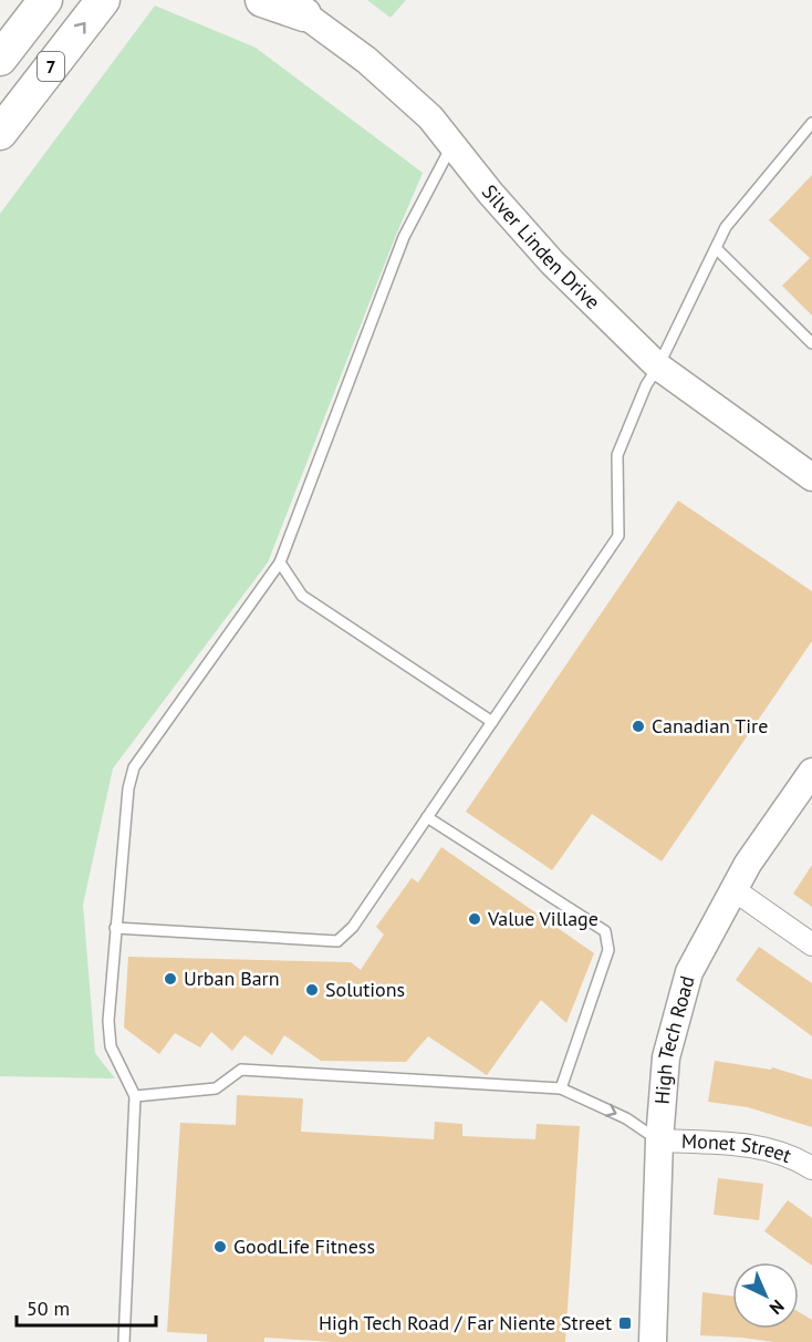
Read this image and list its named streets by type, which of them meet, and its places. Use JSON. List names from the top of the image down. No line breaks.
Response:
{"streets":{"main road":["7"],"street":["Silver Linden Drive","High Tech Road","Monet Street"]},"crossings":[["High Tech Road","Monet Street"]],"places":{"other":["Canadian Tire","Value Village","Urban Barn","Solutions","GoodLife Fitness"],"transit":["High Tech Road / Far Niente Street"]},"scale_bar":"50 m","north":"bottom right"}
